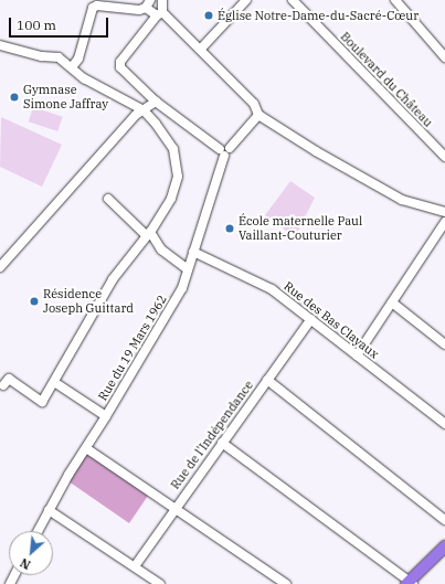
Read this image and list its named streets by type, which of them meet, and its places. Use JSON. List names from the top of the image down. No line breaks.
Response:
{"streets":{"street":["Boulevard du Château","Rue des Bas Clayaux","Rue du 19 Mars 1962","Rue de l'Indépendance"]},"crossings":[["Rue des Bas Clayaux","Rue du 19 Mars 1962"],["Rue des Bas Clayaux","Rue de l'Indépendance"]],"places":["Église Notre-Dame-du-Sacré-Cœur","Gymnase Simone Jaffray","École maternelle Paul Vaillant-Couturier","Résidence Joseph Guittard"],"scale_bar":"100 m","north":"bottom left"}
